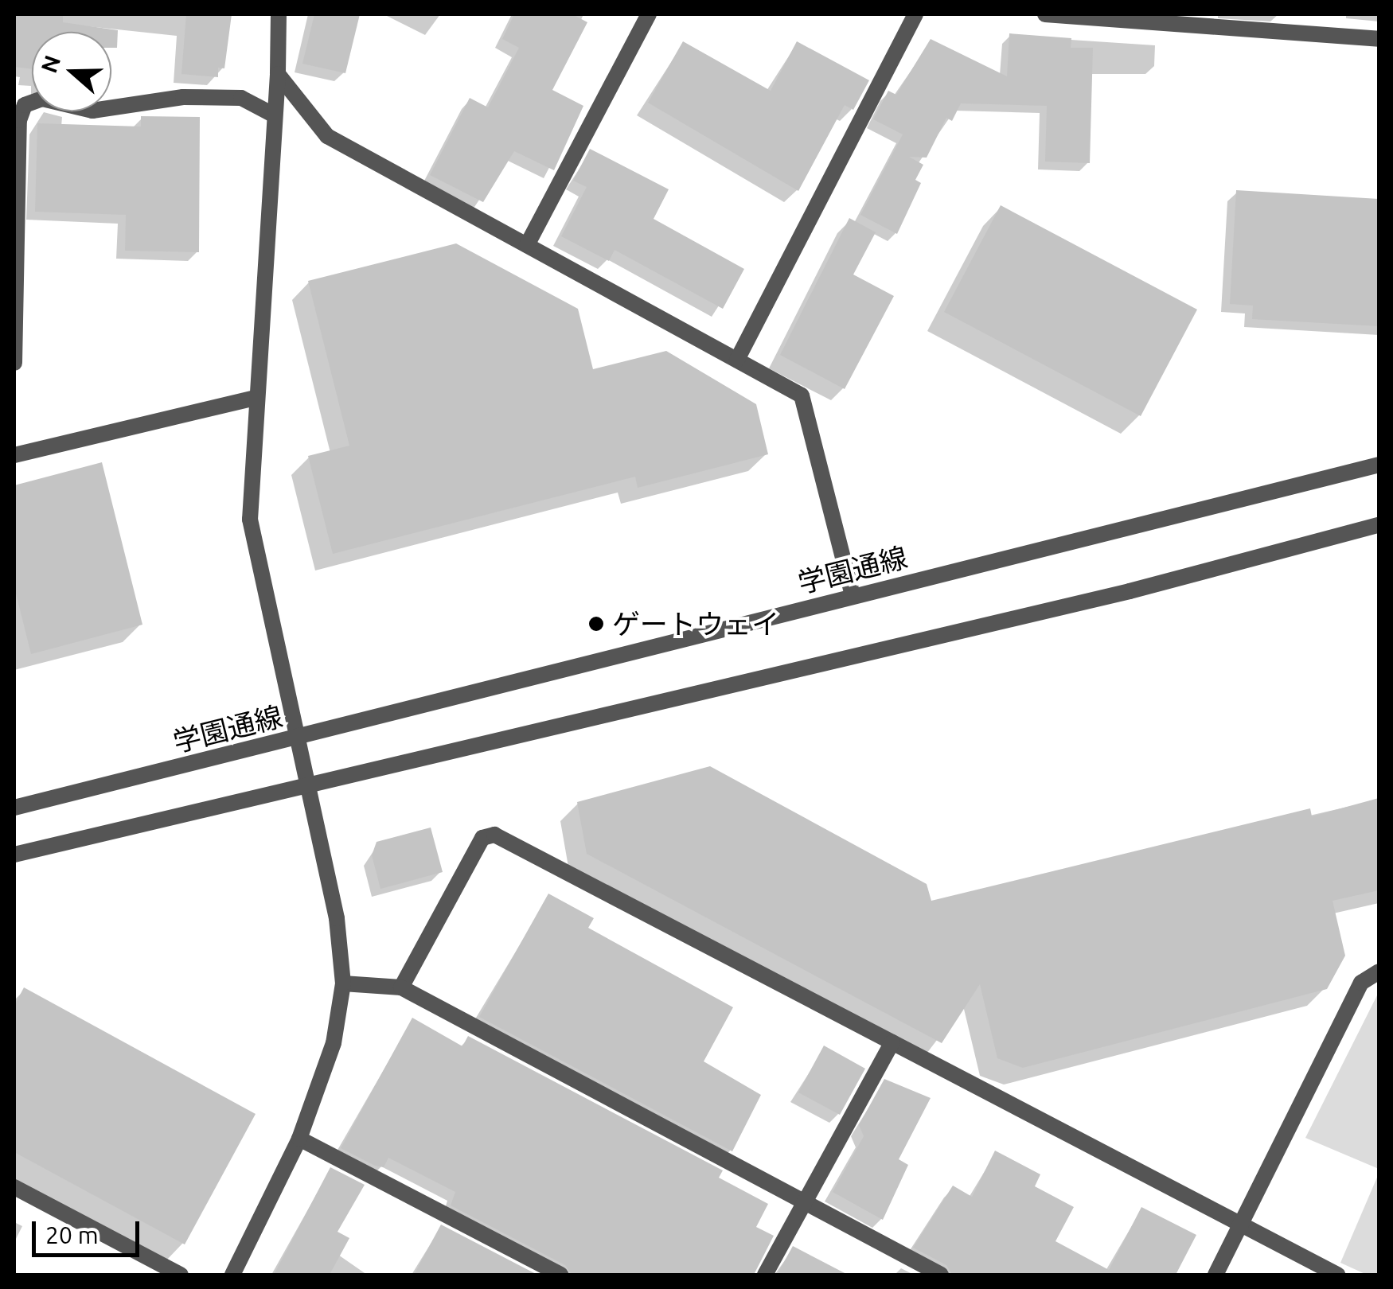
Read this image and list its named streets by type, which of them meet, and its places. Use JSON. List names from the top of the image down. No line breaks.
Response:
{"streets":{"street":["学園通線"]},"places":["ゲートウェイ"],"scale_bar":"20 m","north":"left"}
